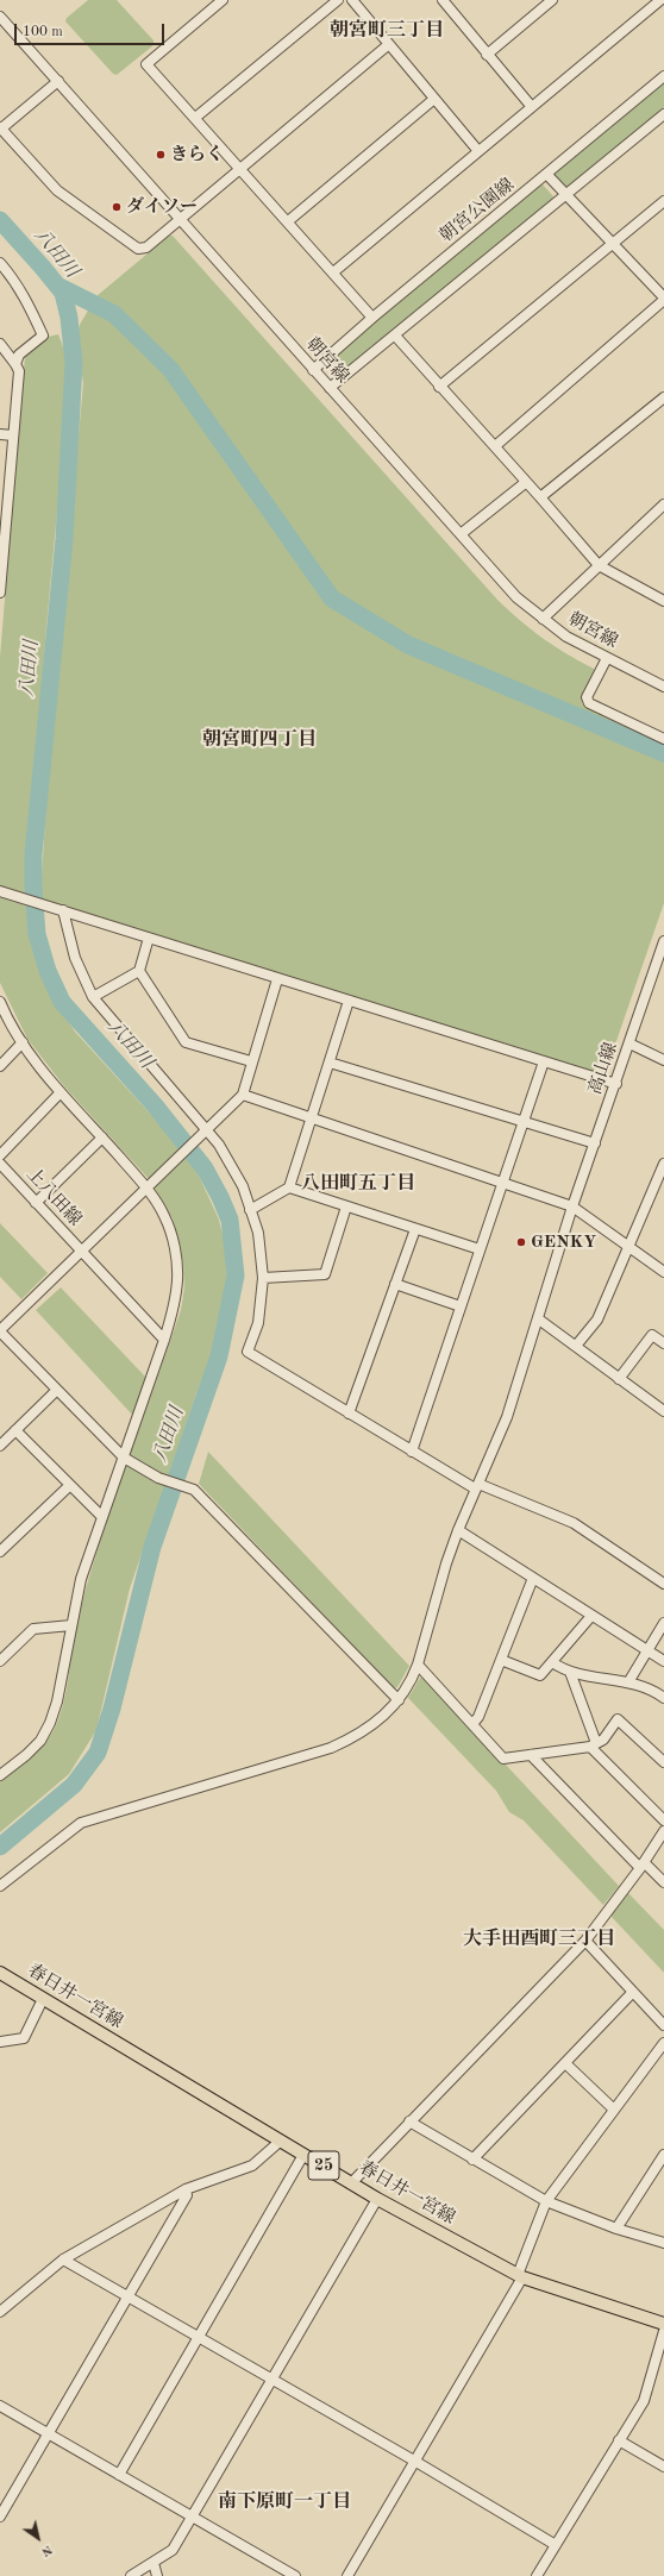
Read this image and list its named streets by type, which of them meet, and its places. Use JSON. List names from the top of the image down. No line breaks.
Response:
{"streets":{"main road":["春日井一宮線","25"],"street":["朝宮公園線","朝宮線","高山線","上八田線"]},"crossings":[["朝宮公園線","朝宮線"]],"districts":["朝宮町三丁目","朝宮町四丁目","八田町五丁目","大手田酉町三丁目","南下原町一丁目"],"water":["八田川"],"places":["きらく","ダイソー","GENKY"],"scale_bar":"100 m","north":"bottom right"}
